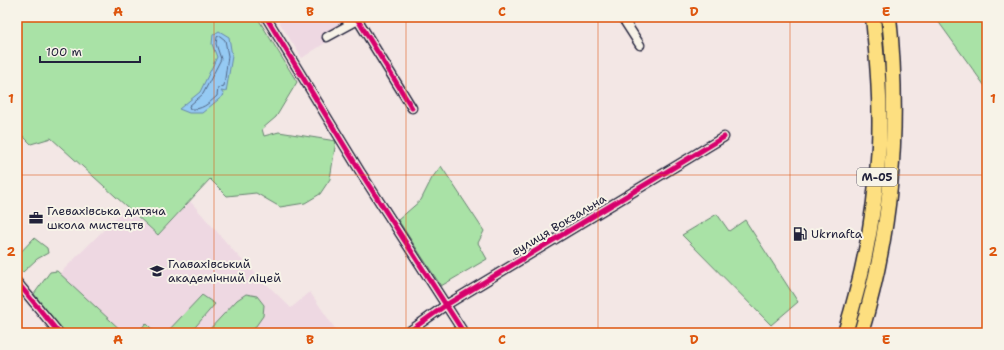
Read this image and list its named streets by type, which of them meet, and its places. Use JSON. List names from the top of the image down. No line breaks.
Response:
{"streets":{"highway":["М-05"],"street":["вулиця Вокзальна"]},"places":{"office":["Глевахівська дитяча школа мистецтв"],"fuel station":["Ukrnafta"],"school or university":["Главахівський академічний ліцей"]},"scale_bar":"100 m","grid":{"columns":["A","B","C","D","E"],"rows":["1","2"]}}
